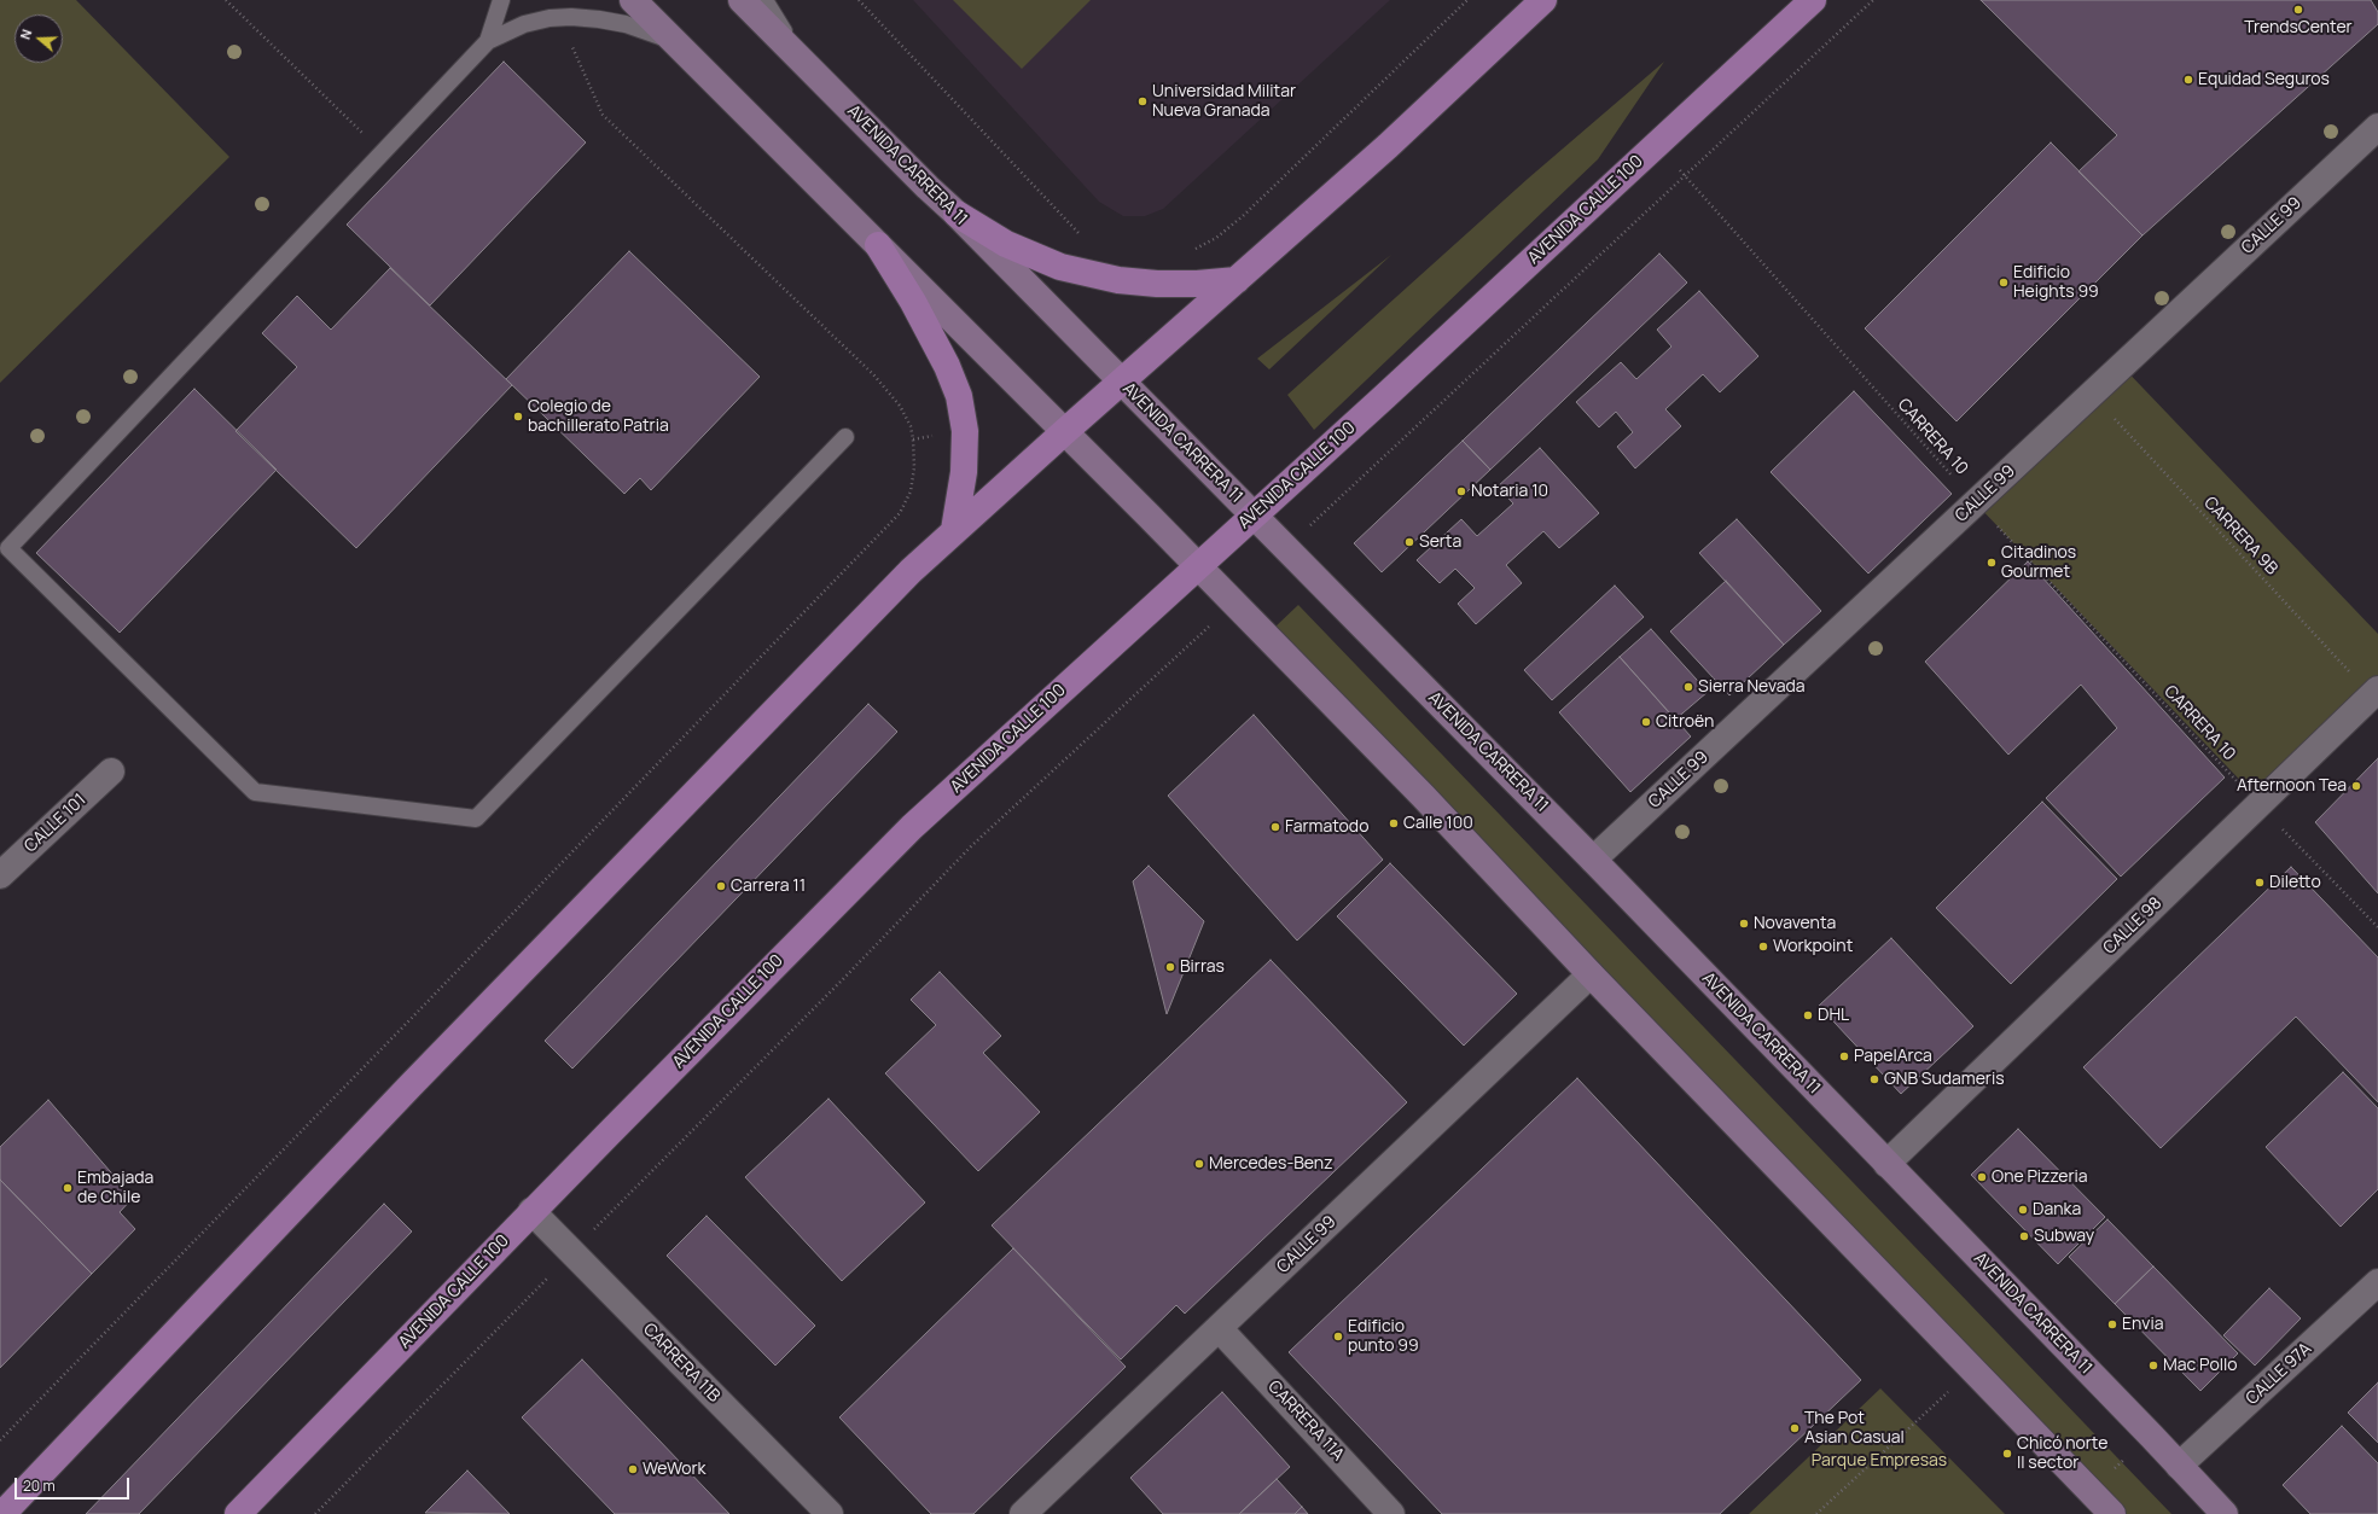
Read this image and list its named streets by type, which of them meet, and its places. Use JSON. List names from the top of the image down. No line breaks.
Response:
{"streets":{"main road":["AVENIDA CARRERA 11","AVENIDA CALLE 100"],"street":["CALLE 99","CALLE 101","CALLE 98","CARRERA 11B","CALLE 97A","CARRERA 11A"],"path":["CARRERA 10","CARRERA 9B"]},"crossings":[["AVENIDA CARRERA 11","AVENIDA CALLE 100"],["AVENIDA CARRERA 11","CALLE 99"],["AVENIDA CARRERA 11","CALLE 98"],["AVENIDA CARRERA 11","CALLE 97A"],["AVENIDA CALLE 100","CARRERA 10"],["AVENIDA CALLE 100","CARRERA 11B"],["CALLE 99","CARRERA 10"],["CALLE 99","CARRERA 9B"],["CALLE 99","CARRERA 11A"],["CARRERA 10","CALLE 98"],["CARRERA 9B","CALLE 98"]],"parks":["Parque Empresas"],"places":["TrendsCenter","Equidad Seguros","Universidad Militar Nueva Granada","Edificio Heights 99","Colegio de bachillerato Patria","Notaria 10","Serta","Citadinos Gourmet","Sierra Nevada","Citroën","Afternoon Tea","Calle 100","Farmatodo","Diletto","Carrera 11","Novaventa","Workpoint","Birras","DHL","PapelArca","GNB Sudameris","Mercedes-Benz","One Pizzeria","Embajada de Chile","Danka","Subway","Envia","Edificio punto 99","Mac Pollo","The Pot Asian Casual","Chicó norte II sector","WeWork"],"scale_bar":"20 m","north":"left"}
